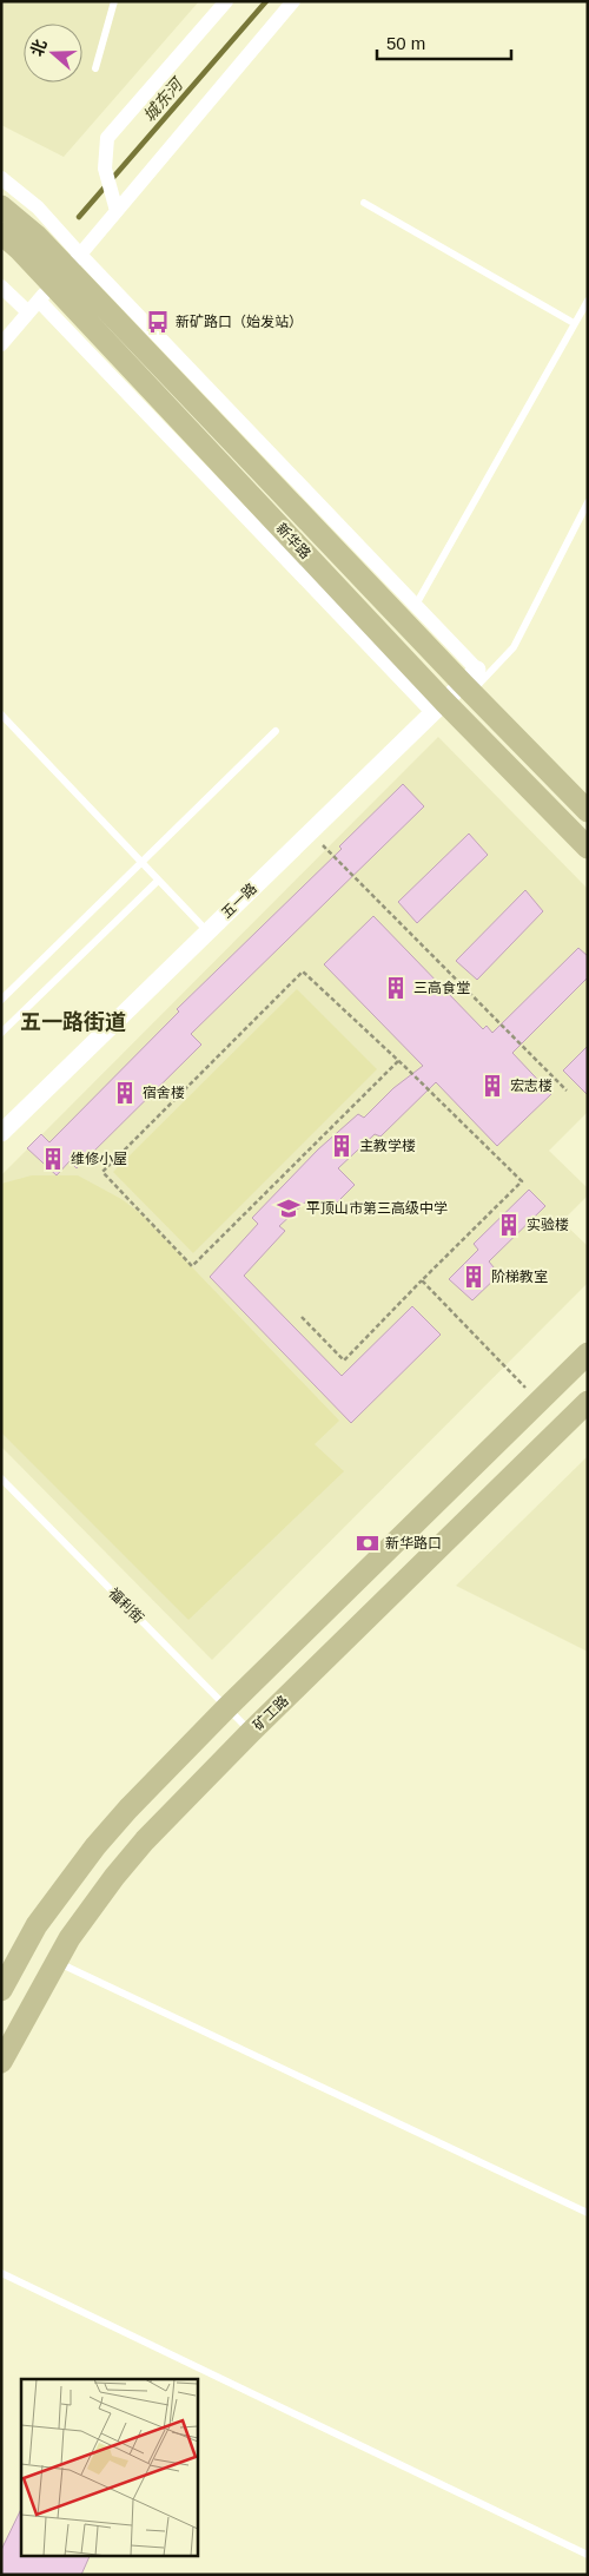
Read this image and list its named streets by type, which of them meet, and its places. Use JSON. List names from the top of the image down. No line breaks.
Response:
{"streets":{"main road":["新华路","矿工路"],"street":["五一路"],"lane":["福利街"]},"crossings":[["新华路","五一路"],["福利街","矿工路"]],"districts":["五一路街道"],"water":["城东河"],"places":{"bus stop":["新矿路口（始发站）"],"building":["三高食堂","宏志楼","宿舍楼","主教学楼","维修小屋","实验楼","阶梯教室"],"school or university":["平顶山市第三高级中学"],"bank":["新华路口"]},"scale_bar":"50 m","north":"left"}
